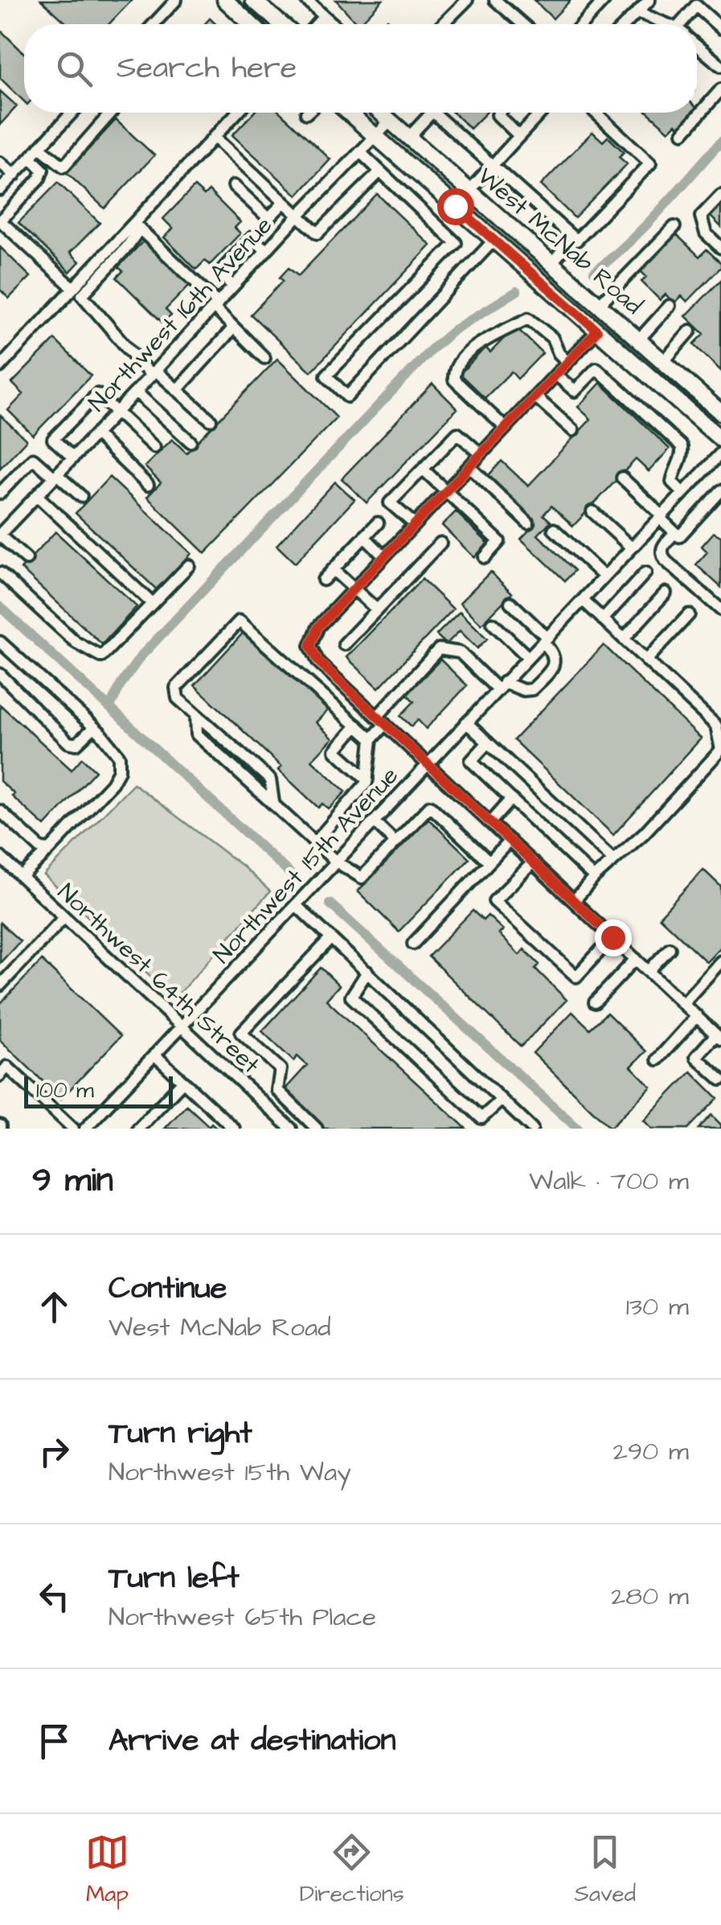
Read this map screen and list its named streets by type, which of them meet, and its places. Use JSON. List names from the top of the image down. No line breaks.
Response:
{"streets":{"main road":["West McNab Road"],"street":["Northwest 16th Avenue","Northwest 15th Avenue","Northwest 64th Street"]},"crossings":[["West McNab Road","Northwest 16th Avenue"],["Northwest 15th Avenue","Northwest 64th Street"]],"scale_bar":"100 m","page":{"search":"Search here","scale":"100 m","heading":["9 min","Walk · 700 m"],"list":[["Continue","West McNab Road","130 m"],["Turn right","Northwest 15th Way","290 m"],["Turn left","Northwest 65th Place","280 m"],"Arrive at destination"],"nav":["Map","Directions","Saved"]}}
